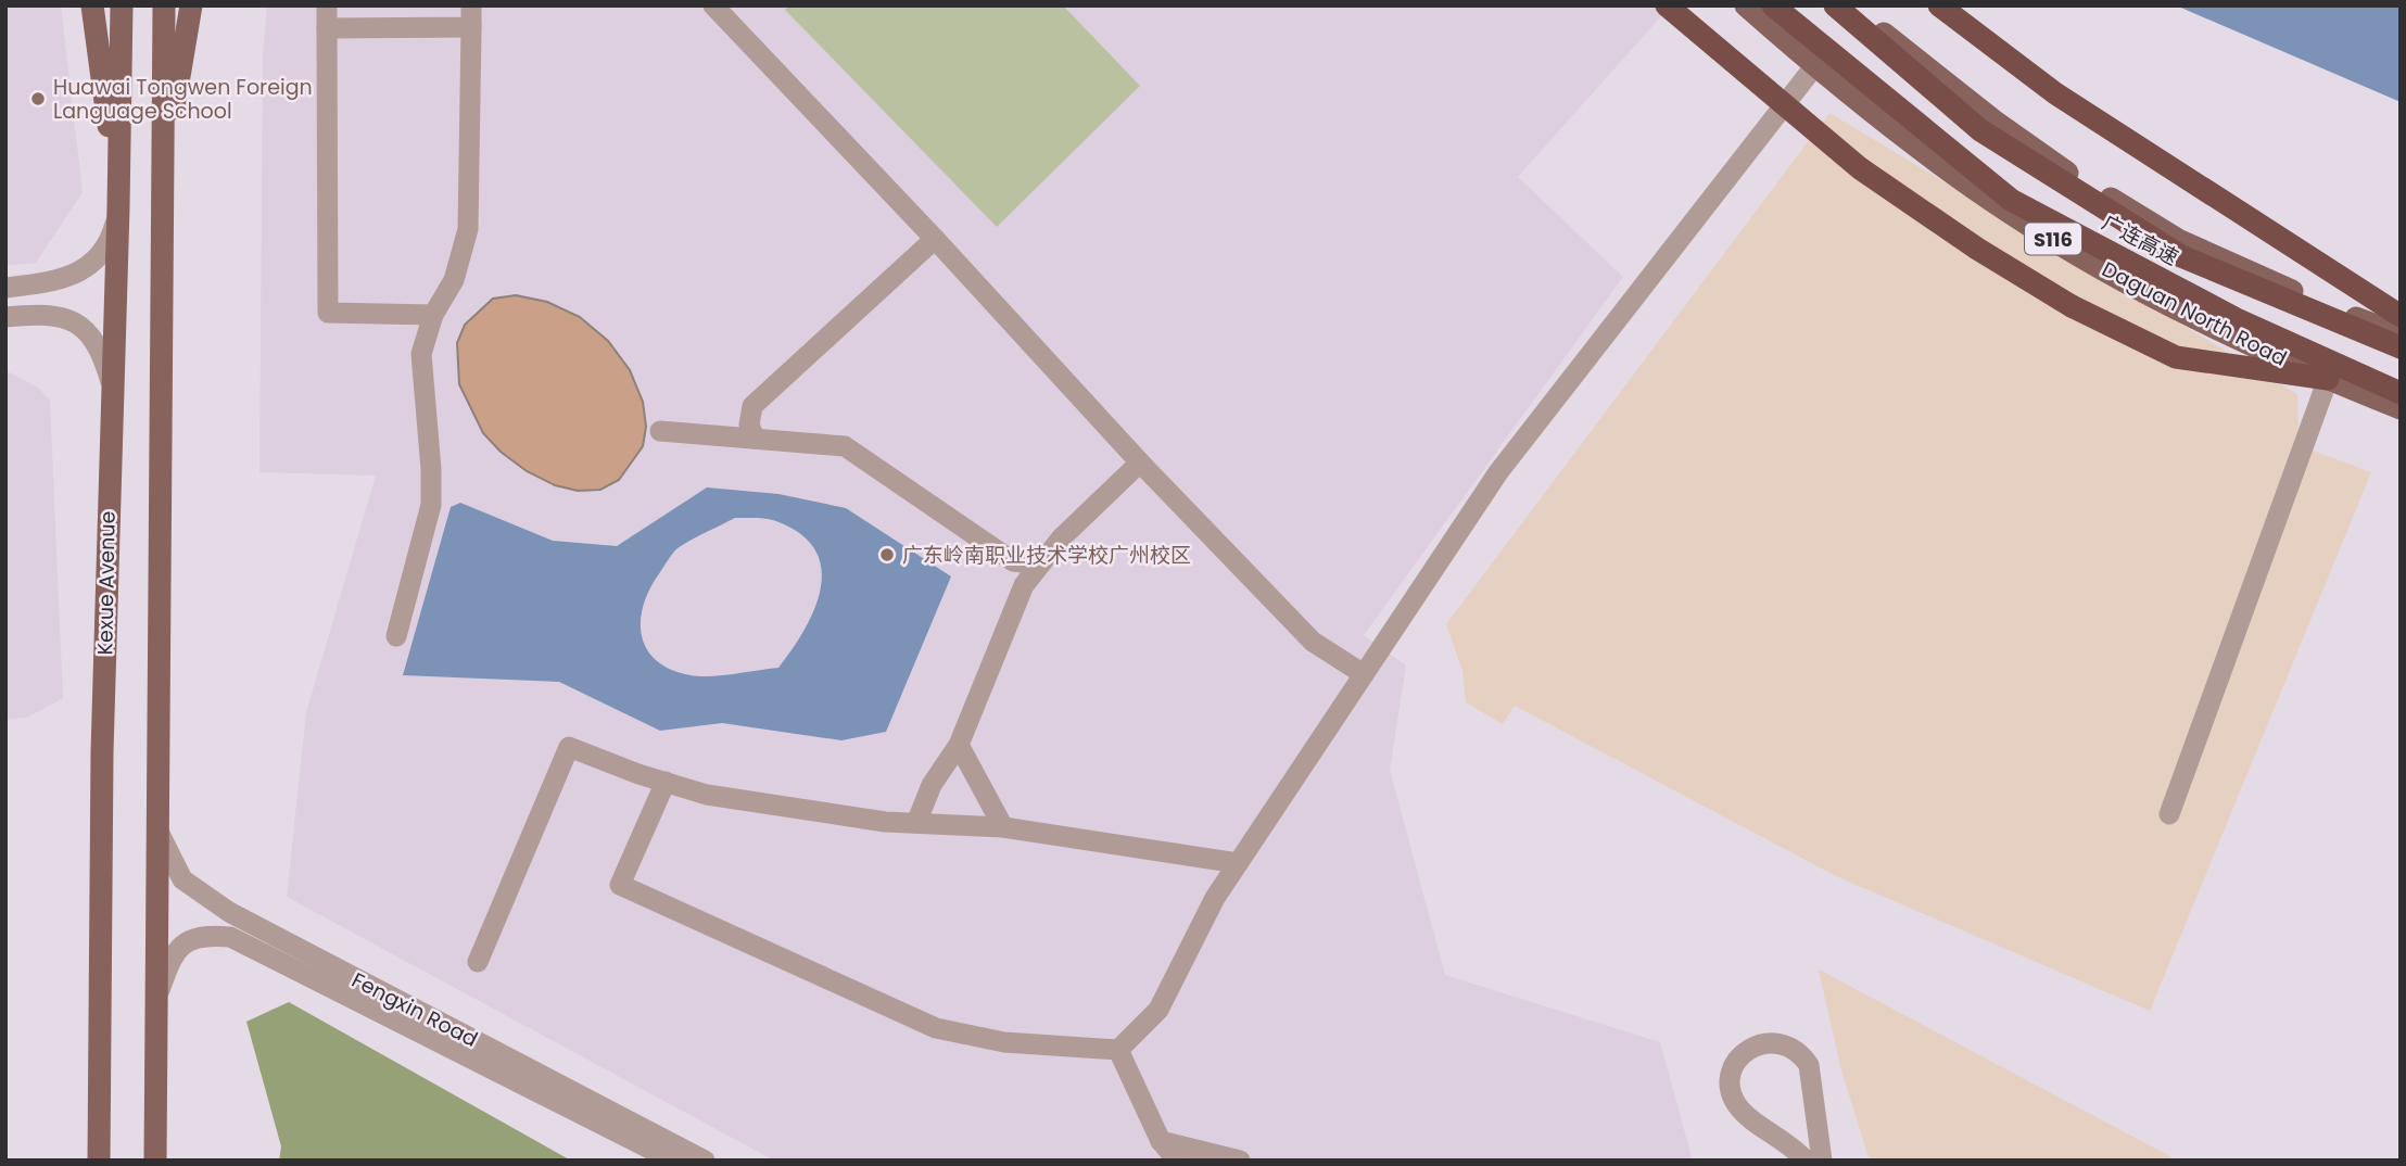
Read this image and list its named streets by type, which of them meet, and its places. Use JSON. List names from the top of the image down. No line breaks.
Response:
{"streets":{"highway":["广连高速"],"main road":["S116","Daguan North Road","Kexue Avenue"],"street":["Fengxin Road"]},"places":["Huawai Tongwen Foreign Language School","广东岭南职业技术学校广州校区"]}
